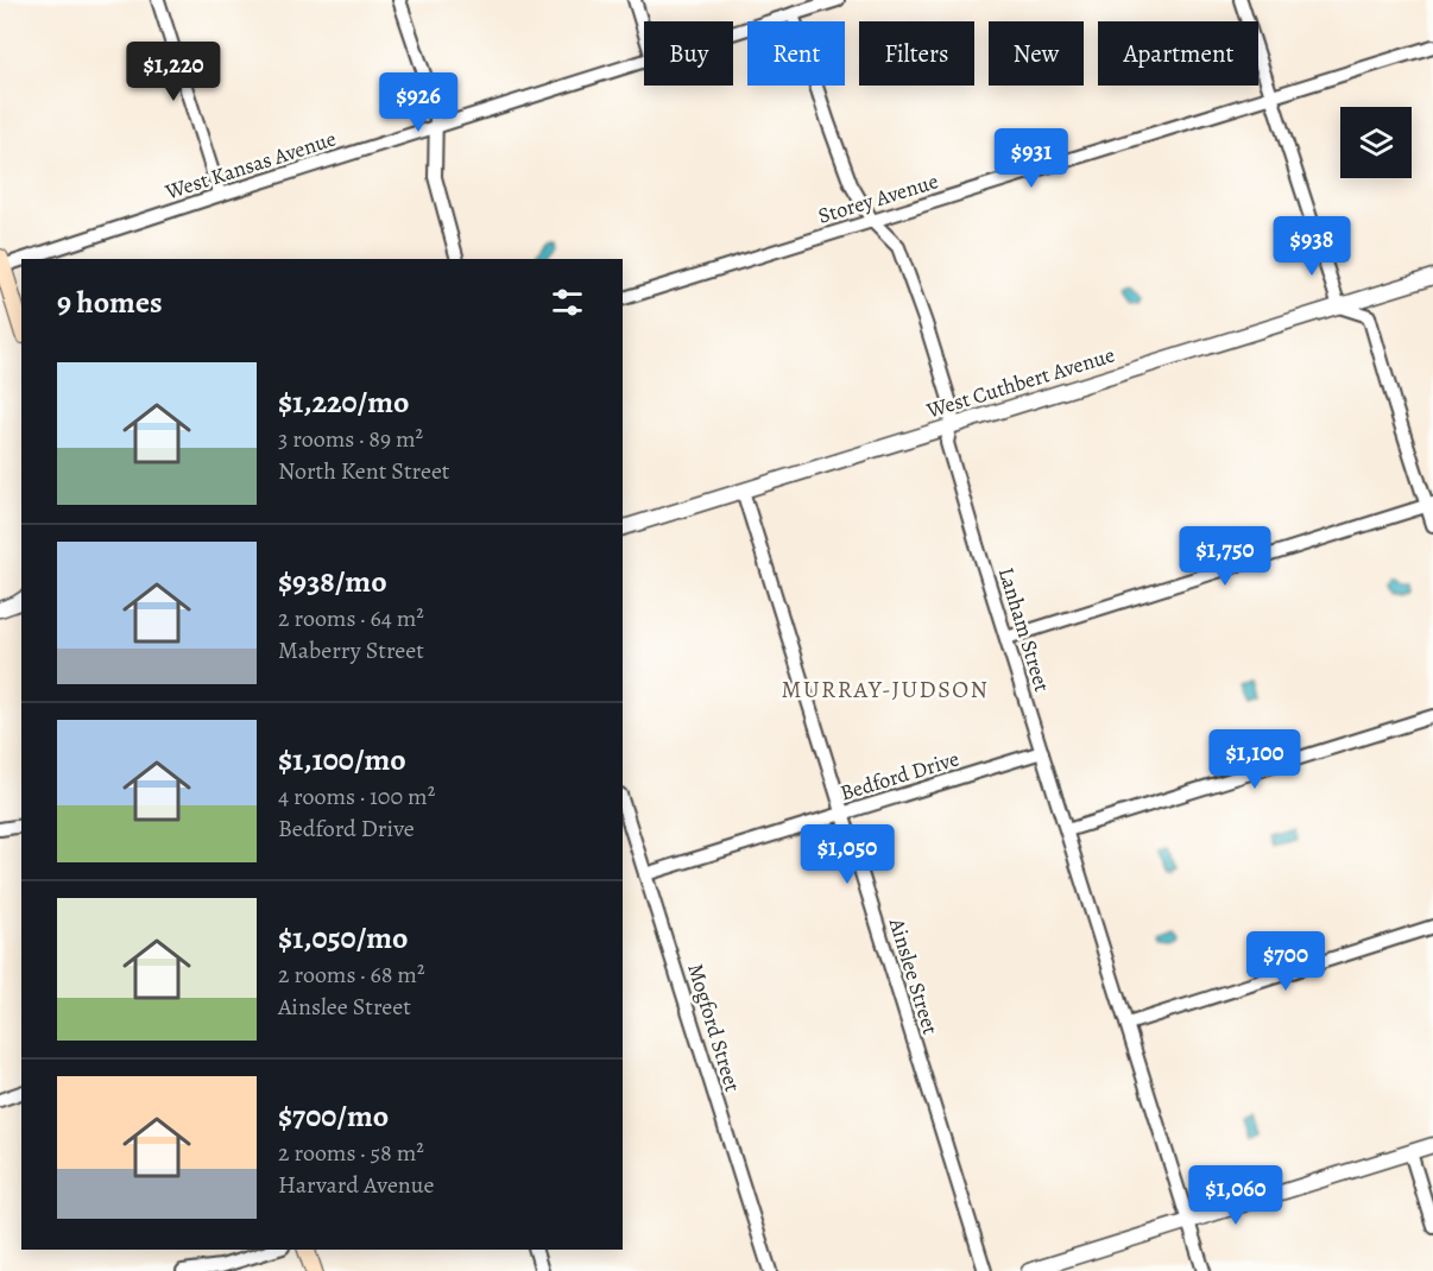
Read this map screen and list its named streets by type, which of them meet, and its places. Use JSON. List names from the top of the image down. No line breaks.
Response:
{"streets":{"street":["West Kansas Avenue","Storey Avenue","West Cuthbert Avenue","Lanham Street","Bedford Drive","Ainslee Street","Mogford Street"]},"crossings":[["West Kansas Avenue","Lanham Street"],["Storey Avenue","Lanham Street"],["West Cuthbert Avenue","Lanham Street"],["West Cuthbert Avenue","Ainslee Street"],["Lanham Street","Bedford Drive"],["Bedford Drive","Ainslee Street"],["Bedford Drive","Mogford Street"]],"districts":["MURRAY-JUDSON"],"page":{"chip":["Buy","Rent","Filters","New","Apartment"],"price":["$1,220","$926","$931","$938","$1,750","$1,100","$1,050","$700","$1,060"],"heading":"9 homes","list":[{"name":"$1,220/mo","note":"3 rooms · 89 m² · North Kent Street"},{"name":"$938/mo","note":"2 rooms · 64 m² · Maberry Street"},{"name":"$1,100/mo","note":"4 rooms · 100 m² · Bedford Drive"},{"name":"$1,050/mo","note":"2 rooms · 68 m² · Ainslee Street"},{"name":"$700/mo","note":"2 rooms · 58 m² · Harvard Avenue"}]}}
